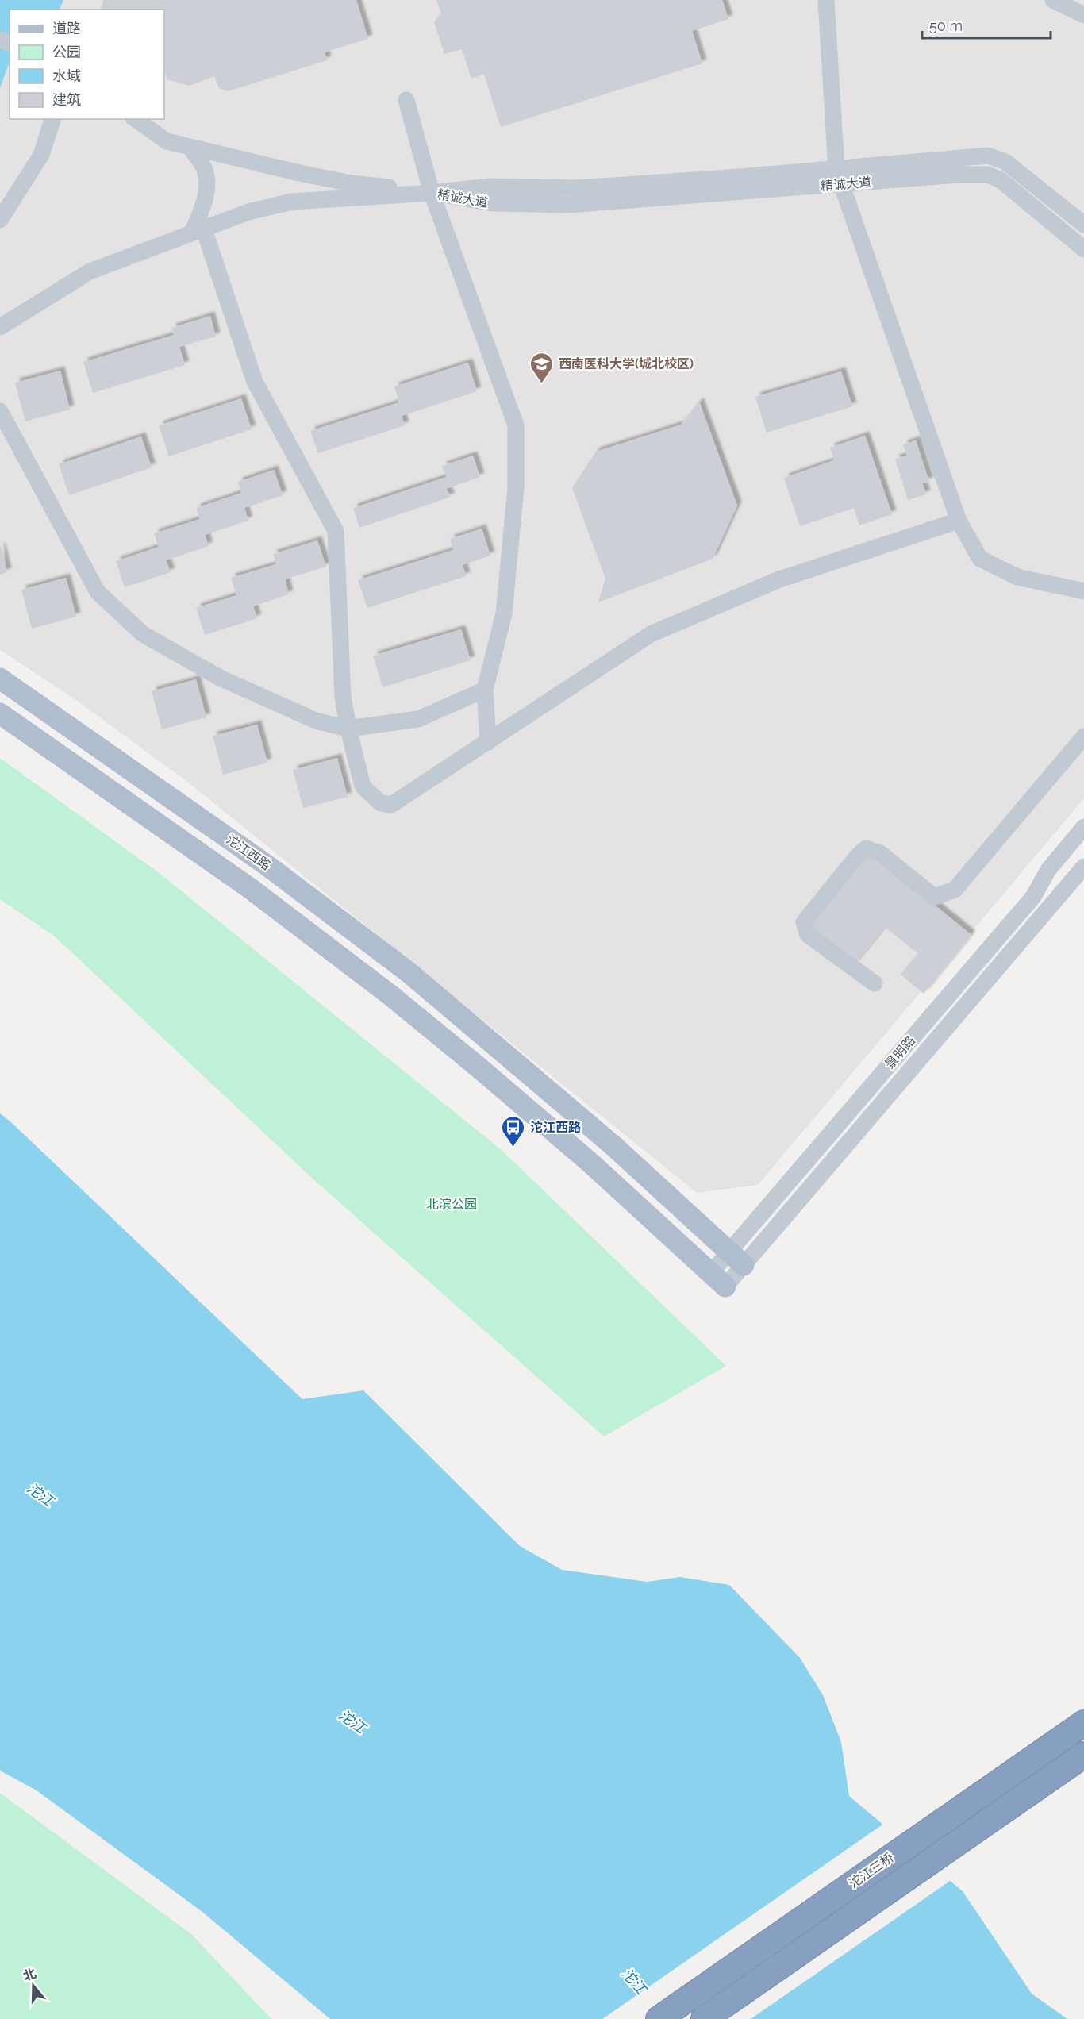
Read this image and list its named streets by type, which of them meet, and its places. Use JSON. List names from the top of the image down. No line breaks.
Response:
{"streets":{"highway":["沱江三桥"],"main road":["沱江西路"],"street":["精诚大道","景明路"]},"crossings":[["沱江西路","景明路"]],"water":["沱江"],"parks":["北滨公园"],"places":{"school or university":["西南医科大学(城北校区)"],"bus stop":["沱江西路"]},"legend":["道路","公园","水域","建筑"],"scale_bar":"50 m","north":"top"}
